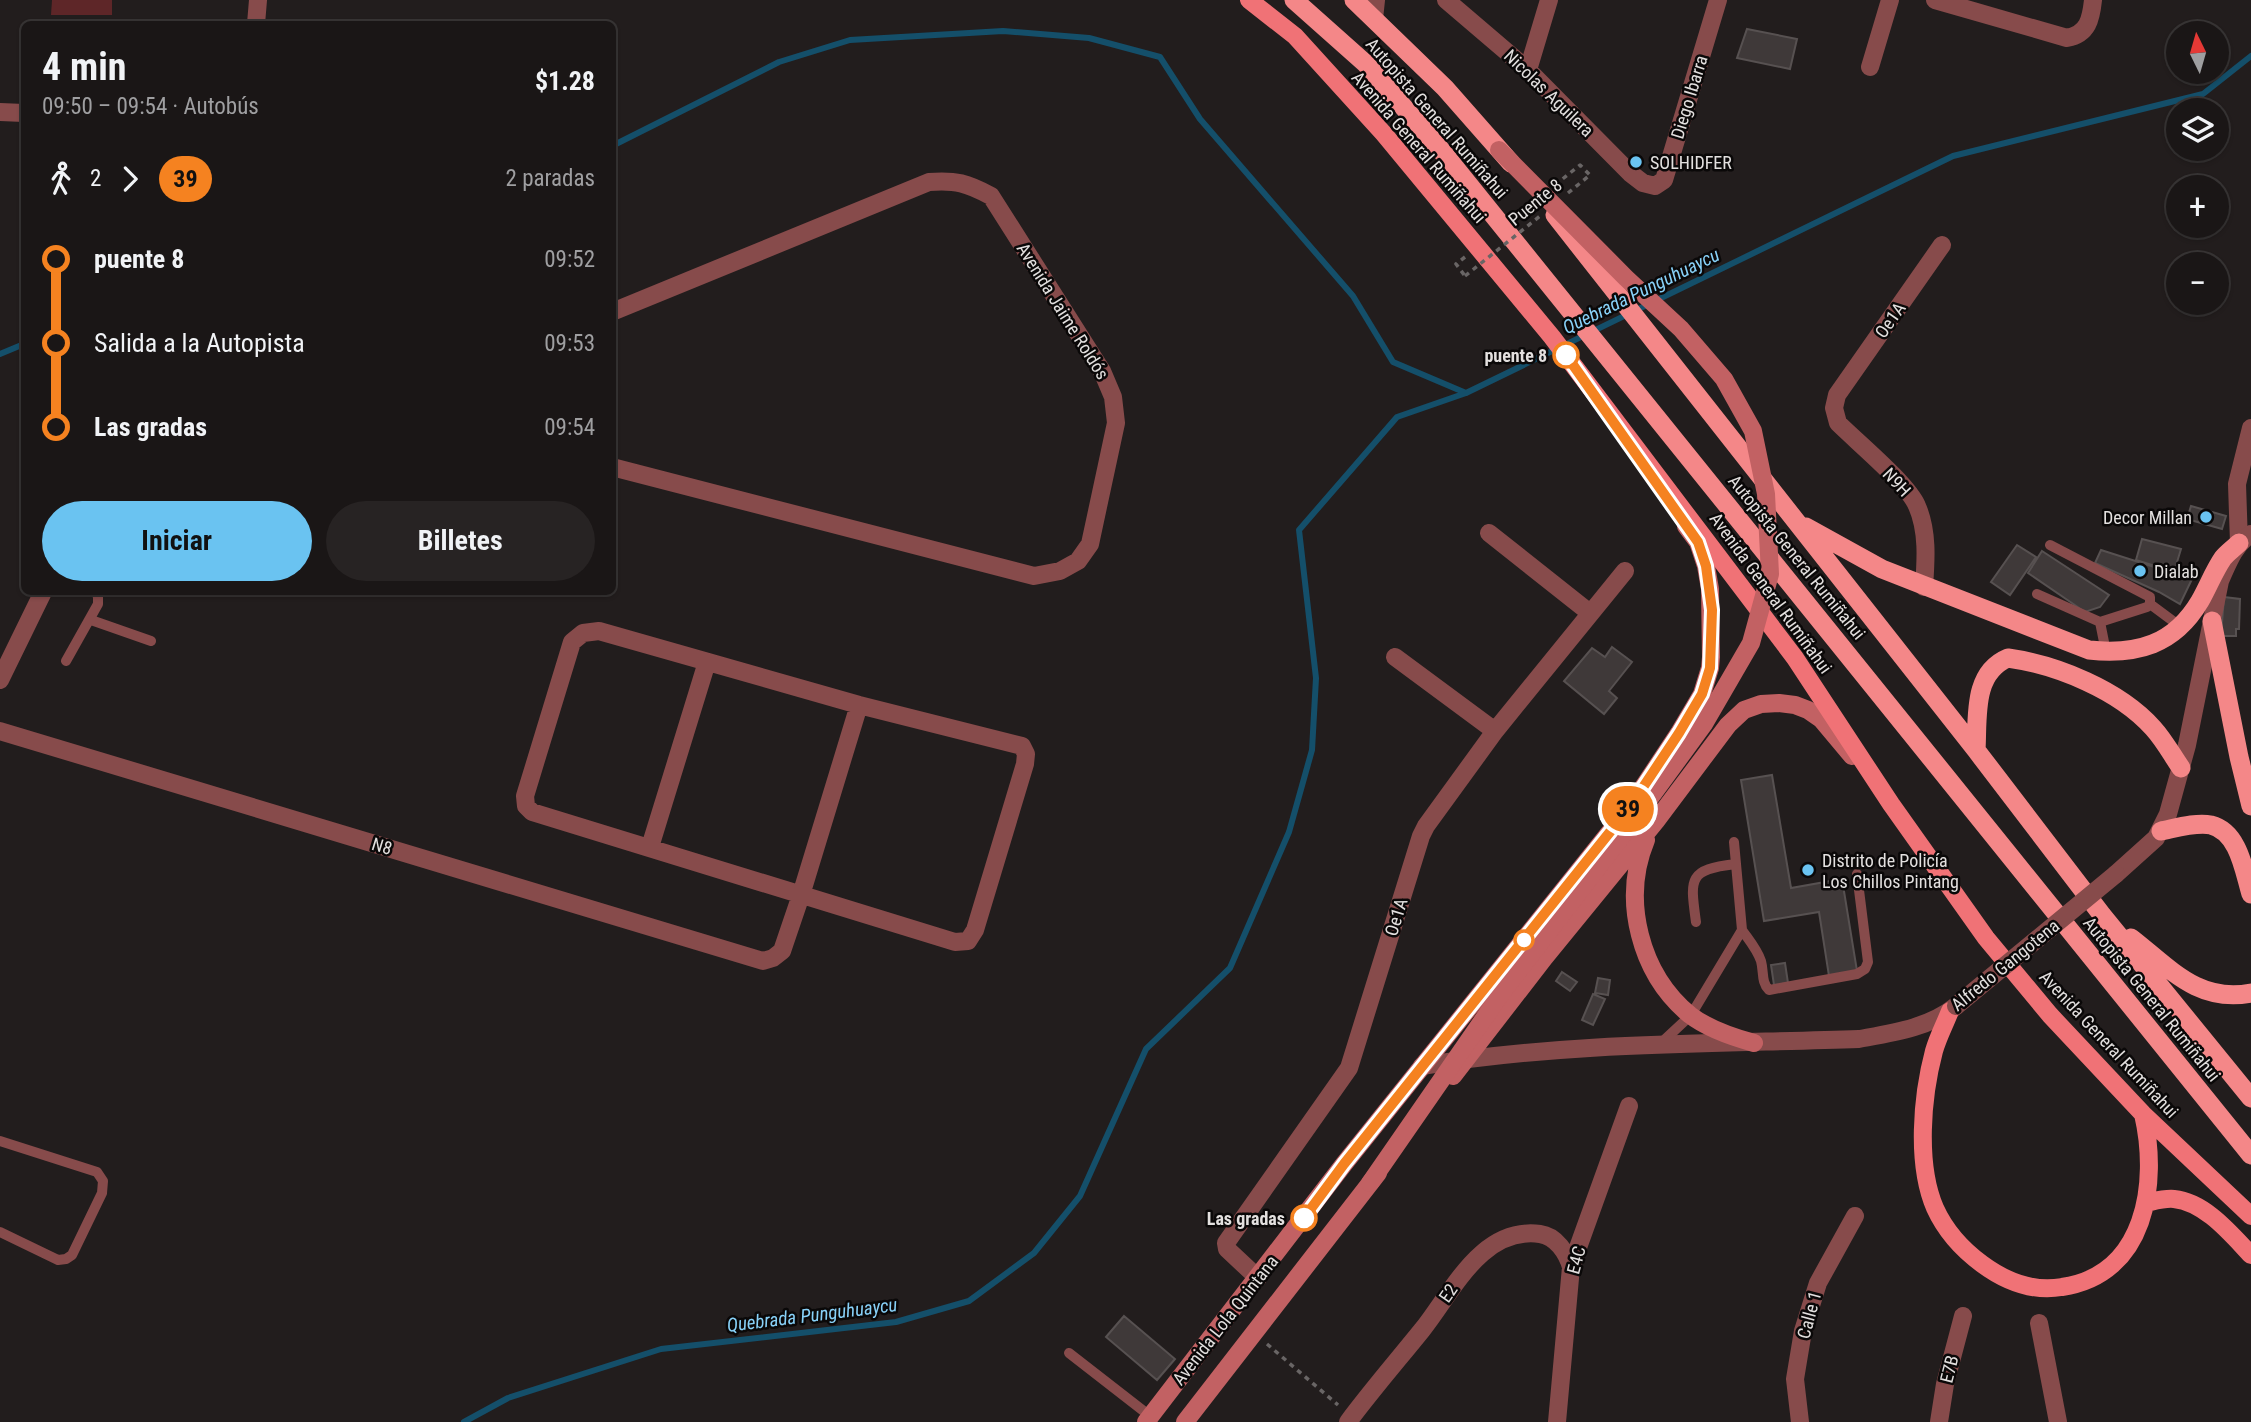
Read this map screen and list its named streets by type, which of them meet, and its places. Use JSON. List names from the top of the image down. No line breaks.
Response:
{"streets":{"highway":["Autopista General Rumiñahui"],"main road":["Avenida General Rumiñahui","Avenida Lola Quintana"],"street":["Nicolas Aguilera","Diego Ibarra","Avenida Jaime Roldós","Oe1A","N9H","N8","Alfredo Gangotena","E4C","E2","Calle 1","E7B"],"path":["Puente 8"]},"crossings":[["Nicolas Aguilera","Diego Ibarra"],["Autopista General Rumiñahui","Puente 8"],["Autopista General Rumiñahui","Avenida Lola Quintana"],["Avenida General Rumiñahui","Avenida Lola Quintana"],["Oe1A","N9H"],["Oe1A","Avenida Lola Quintana"],["Alfredo Gangotena","Avenida Lola Quintana"],["E4C","E2"]],"water":["Quebrada Punguhuaycu"],"places":["SOLHIDFER","puente 8","Decor Millan","Dialab","Distrito de Policía Los Chillos Pintang","Las gradas"],"lines":["bus line 39"],"north":"top","page":{"on_map":"39","map_buttons":["+","−"],"heading":["4 min","09:50 – 09:54 · Autobús","$1.28"],"legs":["2","39","2 paradas"],"list":[{"name":"puente 8","value":"09:52"},{"name":"Salida a la Autopista","value":"09:53"},{"name":"Las gradas","value":"09:54"}],"buttons":["Iniciar","Billetes"]}}
